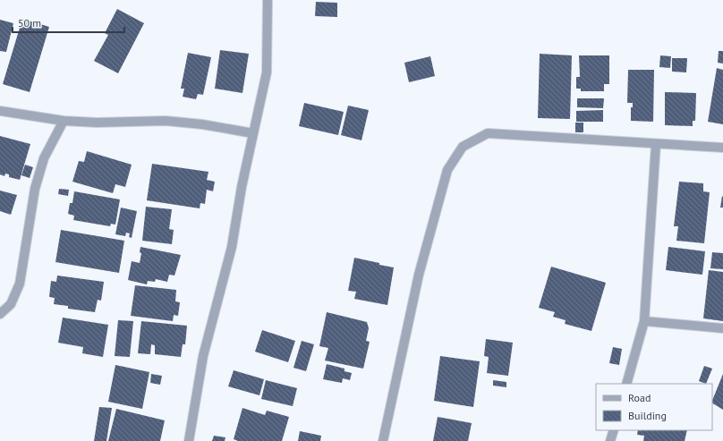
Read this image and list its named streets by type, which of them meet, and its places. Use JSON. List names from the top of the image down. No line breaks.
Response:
{"legend":["Road","Building"],"scale_bar":"50 m"}
